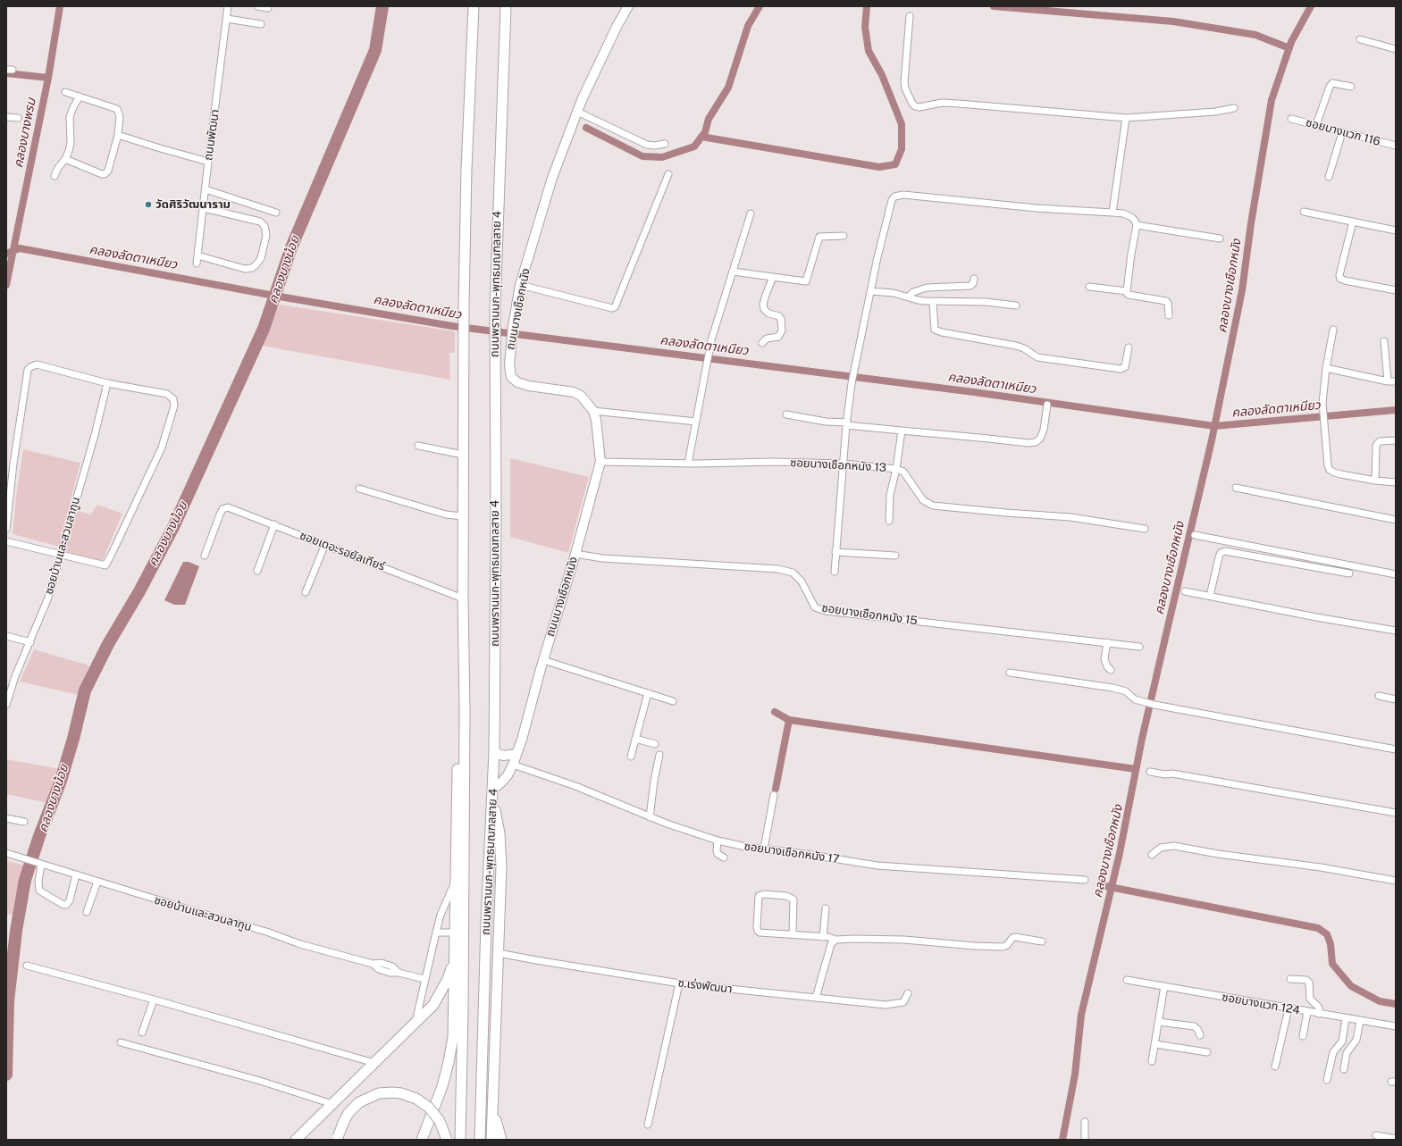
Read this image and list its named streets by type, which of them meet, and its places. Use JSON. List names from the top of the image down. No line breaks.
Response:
{"streets":{"main road":["ถนนพรานนก-พุทธมณฑลสาย 4"],"street":["ซอยบางแวก 116","ถนนพัฒนา","ถนนบางเชือกหนัง","ซอยบางเชือกหนัง 13","ซอยบ้านและสวนลากูน","ซอยเดอะรอยัลเทียร์","ซอยบางเชือกหนัง 15","ซอยบางเชือกหนัง 17","ซ.เร่งพัฒนา","ซอยบางแวก 124"]},"crossings":[["ถนนพรานนก-พุทธมณฑลสาย 4","ถนนบางเชือกหนัง"],["ถนนพรานนก-พุทธมณฑลสาย 4","ซอยเดอะรอยัลเทียร์"],["ถนนบางเชือกหนัง","ซอยบางเชือกหนัง 13"],["ถนนบางเชือกหนัง","ซอยบางเชือกหนัง 15"],["ถนนบางเชือกหนัง","ซอยบางเชือกหนัง 17"]],"water":["คลองบางพรม","คลองลัดตาเหนียว","คลองบางน้อย","คลองบางเชือกหนัง"],"places":["วัดศิริวัฒนาราม"]}
